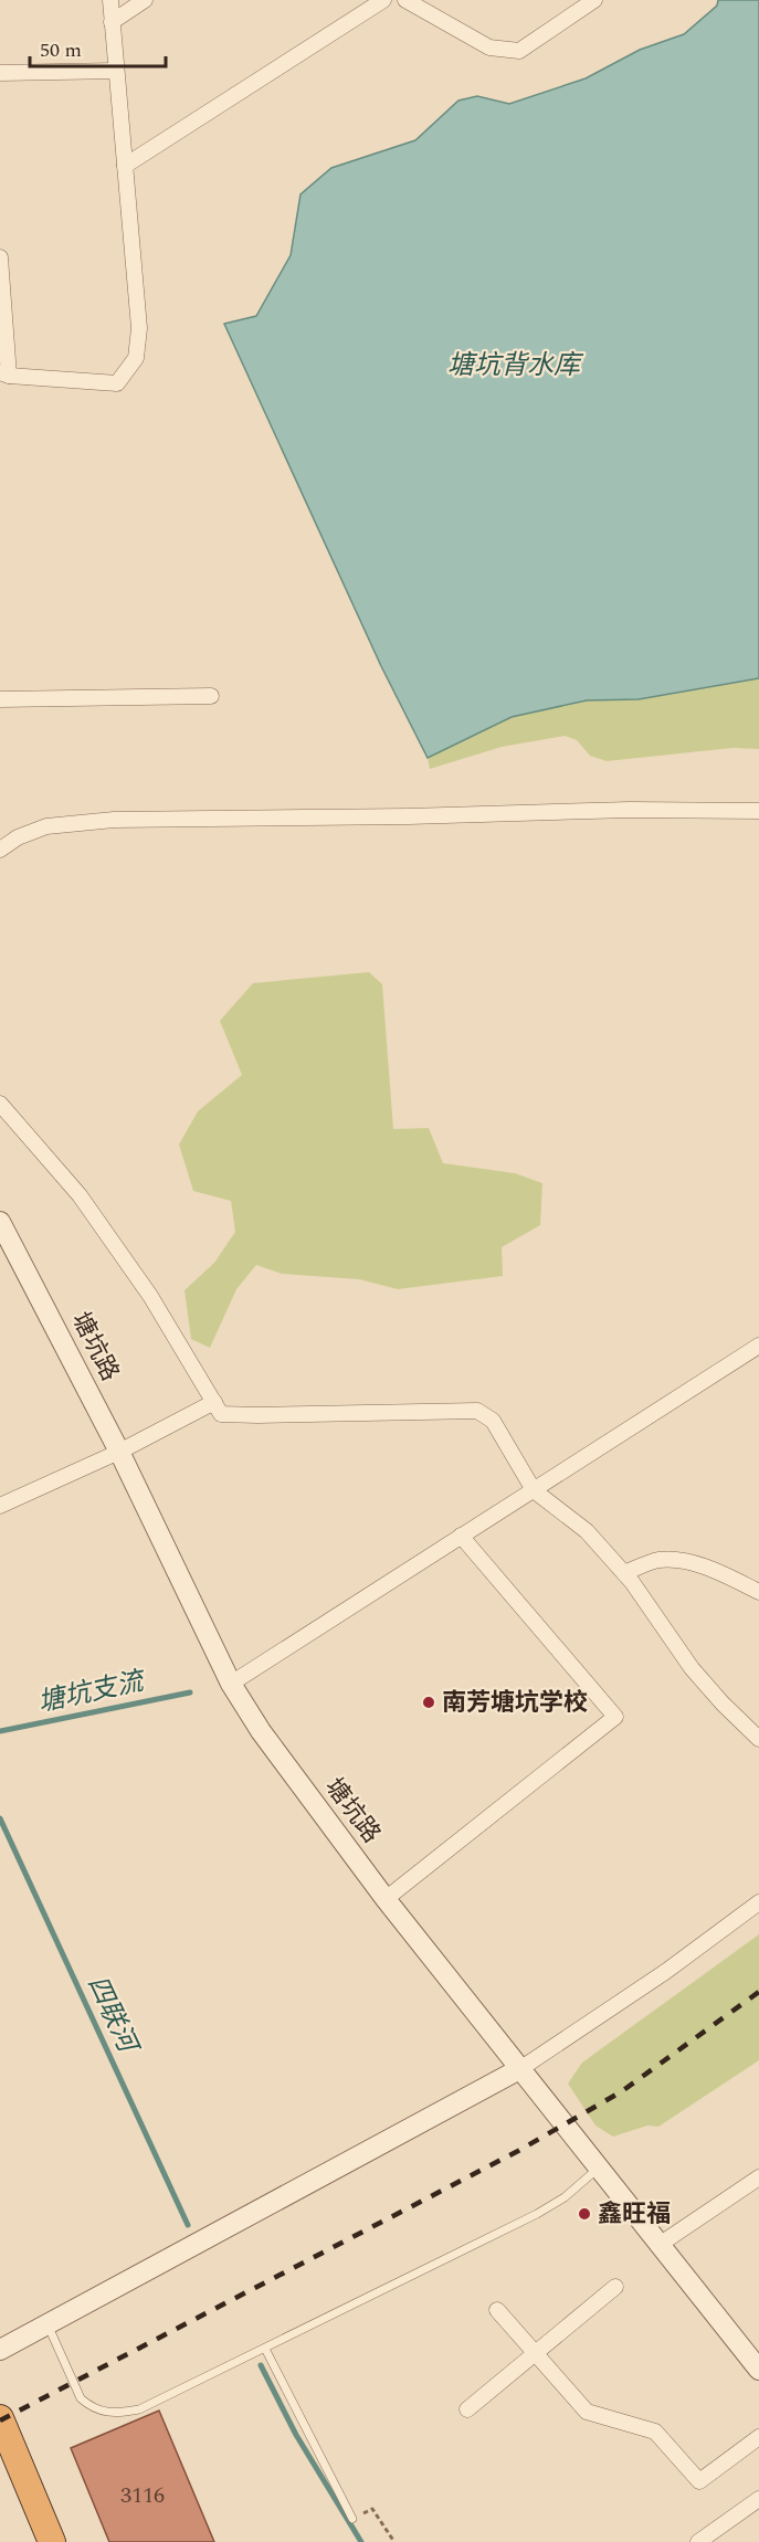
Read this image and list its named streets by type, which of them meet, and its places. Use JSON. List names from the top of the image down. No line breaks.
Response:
{"streets":{"street":["塘坑路"]},"water":["塘坑背水库","塘坑支流","四联河"],"places":["南芳塘坑学校","鑫旺福"],"house_numbers":["3116"],"scale_bar":"50 m"}
